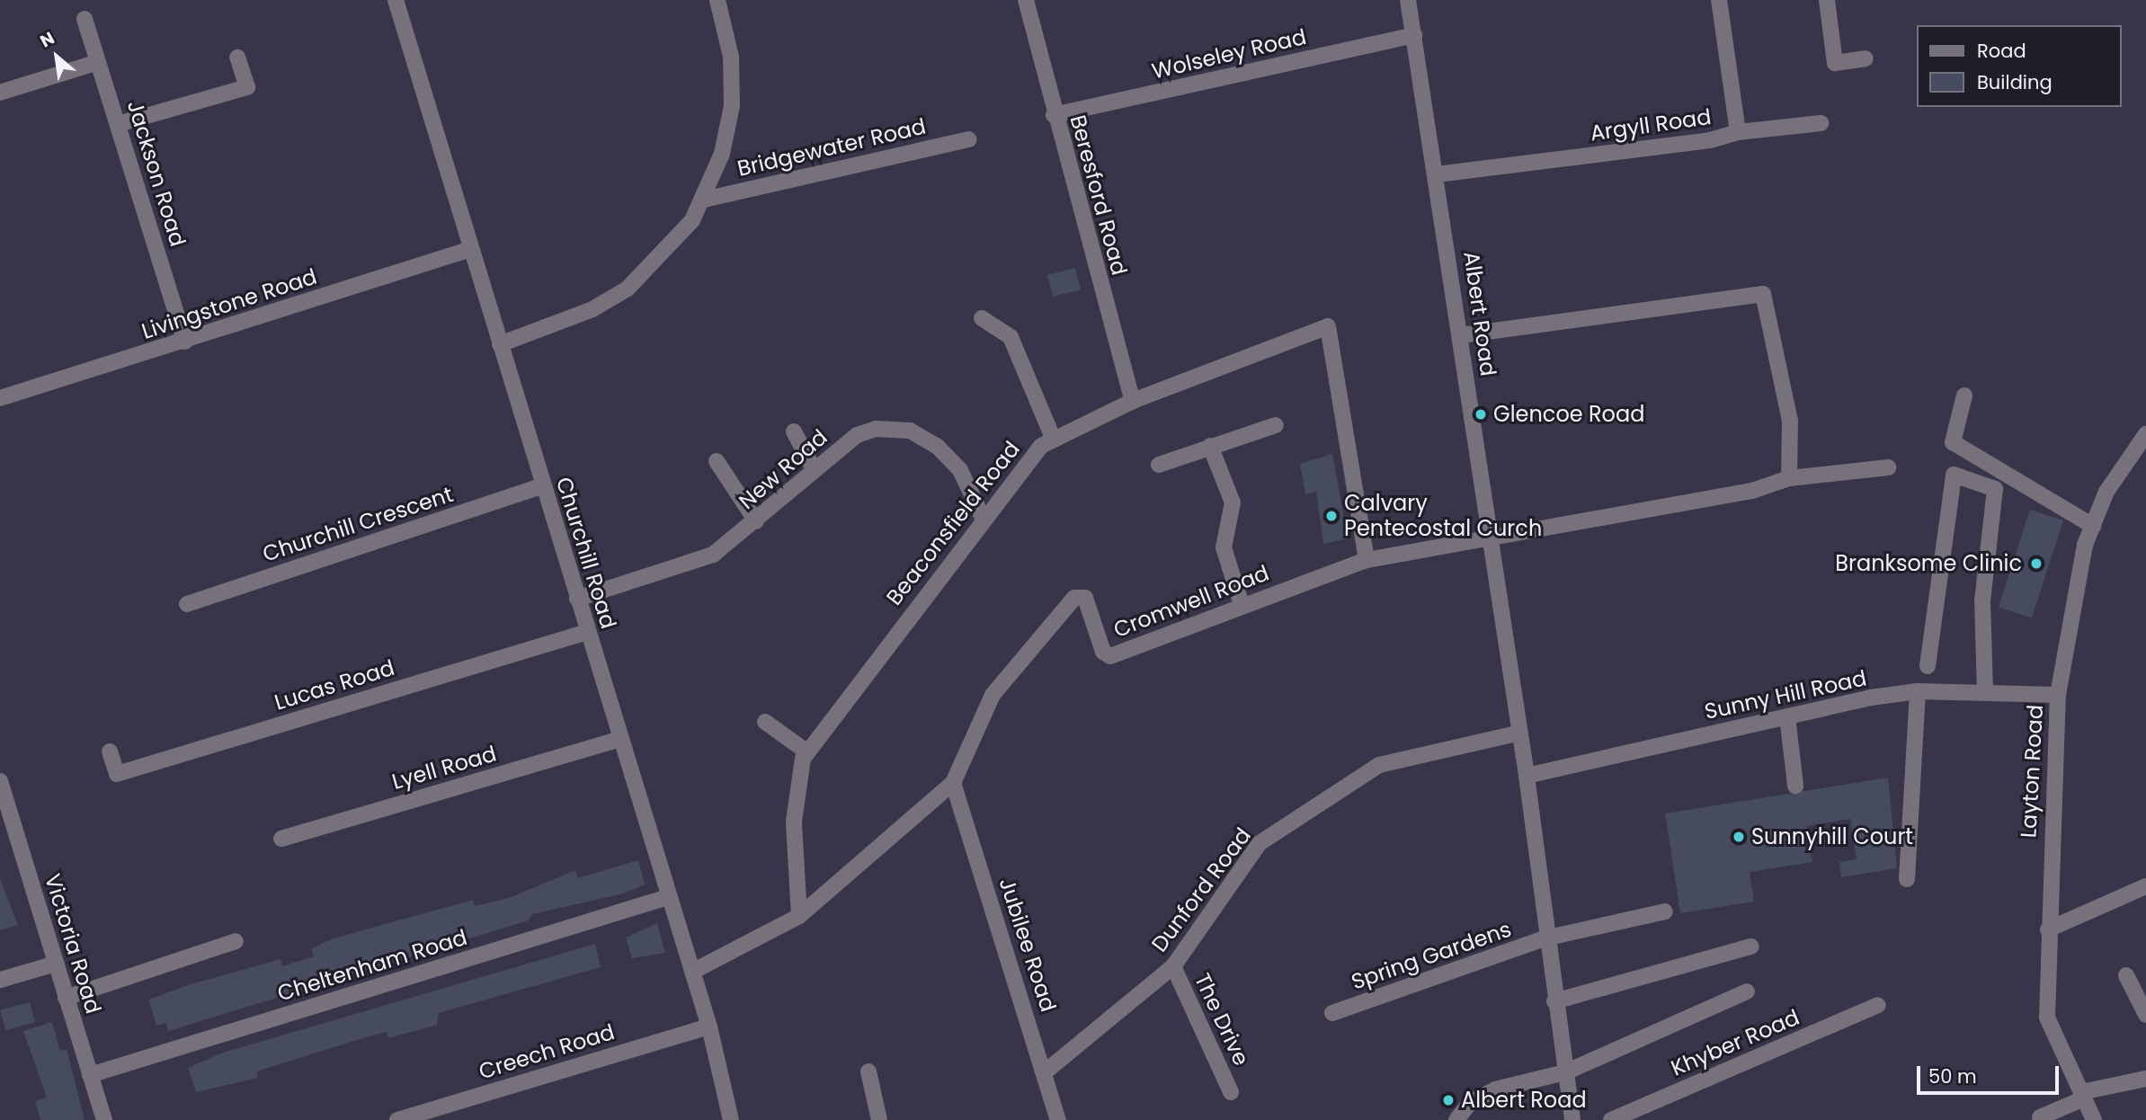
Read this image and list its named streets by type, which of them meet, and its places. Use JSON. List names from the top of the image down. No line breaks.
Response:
{"streets":{"street":["Wolseley Road","Argyll Road","Bridgewater Road","Jackson Road","Beresford Road","Livingstone Road","Albert Road","New Road","Beaconsfield Road","Churchill Crescent","Churchill Road","Cromwell Road","Lucas Road","Sunny Hill Road","Lyell Road","Layton Road","Dunford Road","Victoria Road","Jubilee Road","Spring Gardens","Cheltenham Road","The Drive","Khyber Road","Creech Road"]},"crossings":[["Wolseley Road","Beresford Road"],["Wolseley Road","Albert Road"],["Argyll Road","Albert Road"],["Jackson Road","Livingstone Road"],["Beresford Road","Beaconsfield Road"],["Livingstone Road","Churchill Road"],["Albert Road","Cromwell Road"],["Albert Road","Sunny Hill Road"],["Albert Road","Dunford Road"],["Albert Road","Spring Gardens"],["New Road","Beaconsfield Road"],["New Road","Churchill Road"],["Beaconsfield Road","Cromwell Road"],["Churchill Crescent","Churchill Road"],["Churchill Road","Cromwell Road"],["Churchill Road","Lucas Road"],["Churchill Road","Lyell Road"],["Churchill Road","Cheltenham Road"],["Churchill Road","Creech Road"],["Cromwell Road","Jubilee Road"],["Sunny Hill Road","Layton Road"],["Dunford Road","Jubilee Road"],["Dunford Road","The Drive"],["Victoria Road","Cheltenham Road"]],"places":["Glencoe Road","Calvary Pentecostal Curch","Branksome Clinic","Sunnyhill Court","Albert Road"],"legend":["Road","Building"],"scale_bar":"50 m","north":"top left"}
